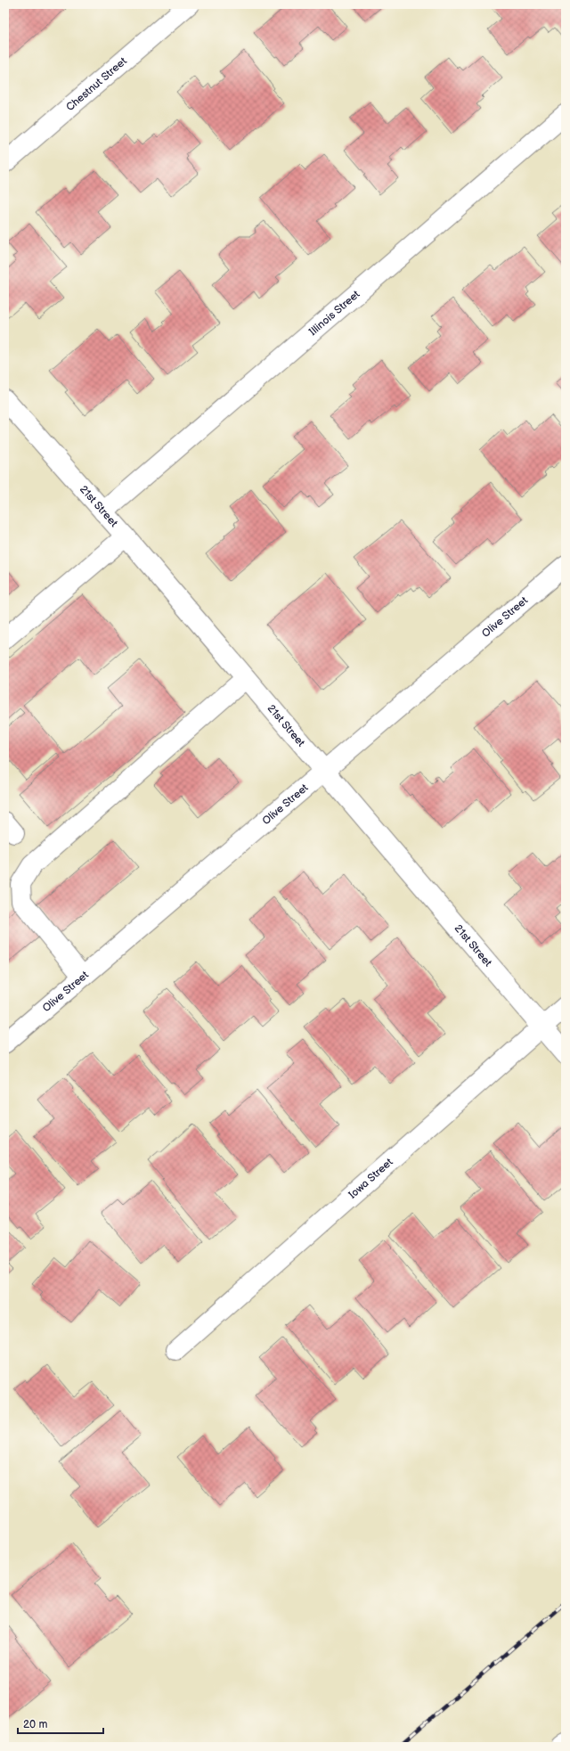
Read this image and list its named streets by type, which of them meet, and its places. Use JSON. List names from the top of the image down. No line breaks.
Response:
{"streets":{"street":["Chestnut Street","Illinois Street","21st Street","Olive Street","Iowa Street"]},"crossings":[["Illinois Street","21st Street"],["21st Street","Olive Street"],["21st Street","Iowa Street"]],"scale_bar":"20 m"}
